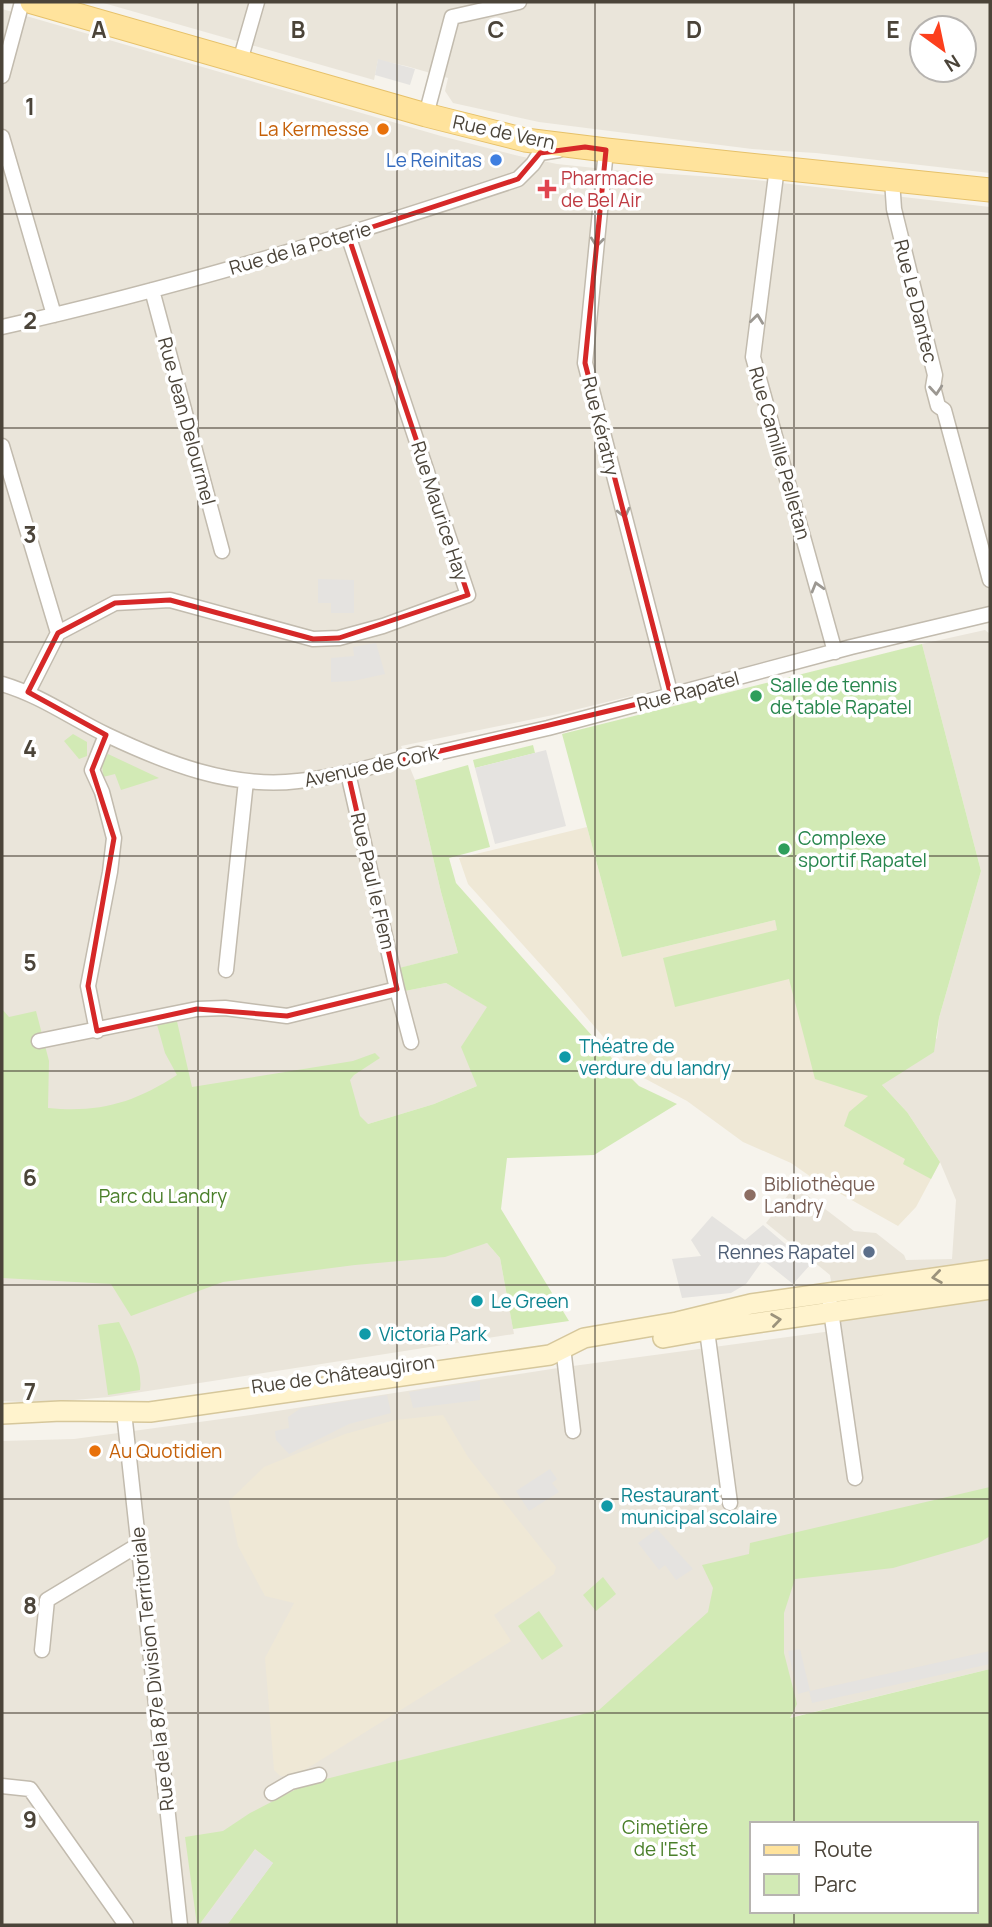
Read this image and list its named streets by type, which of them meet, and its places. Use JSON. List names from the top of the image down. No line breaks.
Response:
{"streets":{"main road":["Rue de Vern","Rue de Châteaugiron"],"street":["Rue de la Poterie","Rue Le Dantec","Rue Jean Delourmel","Rue Kératry","Rue Camille Pelletan","Rue Maurice Hay","Rue Rapatel","Avenue de Cork","Rue Paul le Flem","Rue de la 87e Division Territoriale"]},"crossings":[["Rue de Vern","Rue de la Poterie"],["Rue de Vern","Rue Le Dantec"],["Rue de Vern","Rue Kératry"],["Rue de Vern","Rue Camille Pelletan"],["Rue de la Poterie","Rue Jean Delourmel"],["Rue de la Poterie","Rue Kératry"],["Rue de la Poterie","Rue Maurice Hay"],["Rue Kératry","Rue Rapatel"],["Rue Camille Pelletan","Rue Rapatel"],["Rue Rapatel","Avenue de Cork"],["Avenue de Cork","Rue Paul le Flem"],["Rue de Châteaugiron","Rue de la 87e Division Territoriale"]],"one_way":["Rue Le Dantec","Rue Kératry","Rue Camille Pelletan"],"parks":["Parc du Landry","Cimetière de l'Est"],"places":{"other":["La Kermesse","Le Reinitas","Salle de tennis de table Rapatel","Complexe sportif Rapatel","Théatre de verdure du landry","Bibliothèque Landry","Rennes Rapatel","Le Green","Victoria Park","Au Quotidien","Restaurant municipal scolaire"],"health":["Pharmacie de Bel Air"]},"legend":["Route","Parc"],"north":"bottom right","grid":{"columns":["A","B","C","D","E"],"rows":["1","2","3","4","5","6","7","8","9"]}}
